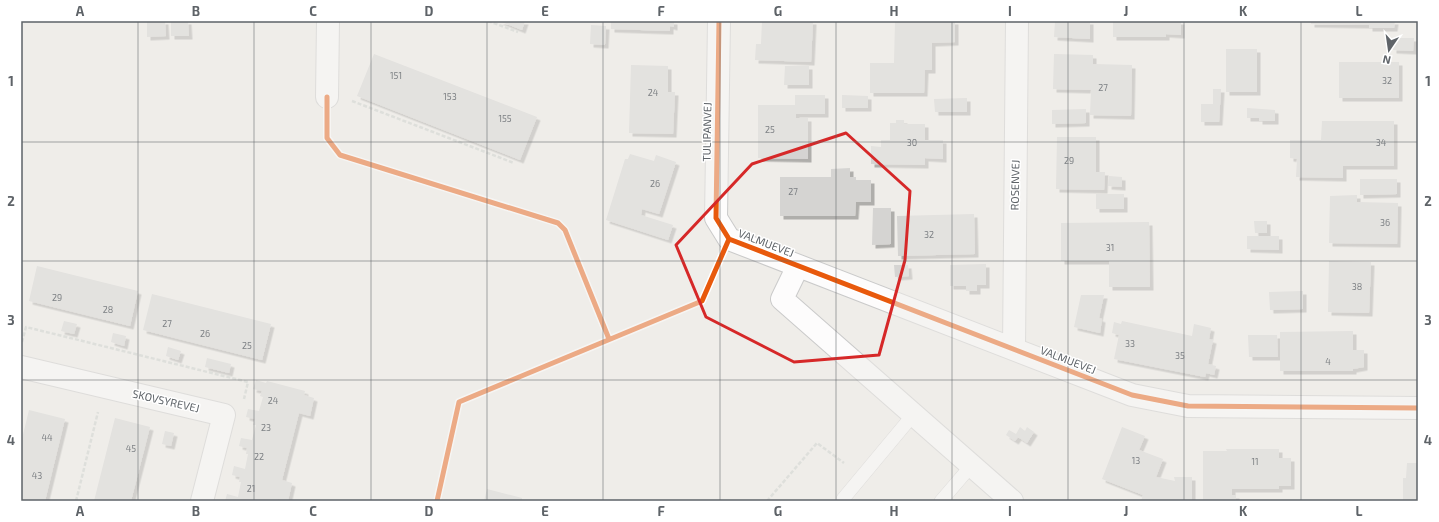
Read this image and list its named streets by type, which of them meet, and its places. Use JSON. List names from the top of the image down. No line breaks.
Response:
{"streets":{"street":["TULIPANVEJ","ROSENVEJ","VALMUEVEJ","SKOVSYREVEJ"]},"crossings":[["TULIPANVEJ","VALMUEVEJ"],["ROSENVEJ","VALMUEVEJ"]],"house_numbers":["151","32","27","24","153","155","25","30","34","29","26","27","36","32","31","38","29","28","27","26","33","25","35","4","24","23","44","45","22","13","11","43","21"],"north":"bottom","grid":{"columns":["A","B","C","D","E","F","G","H","I","J","K","L"],"rows":["1","2","3","4"]}}
